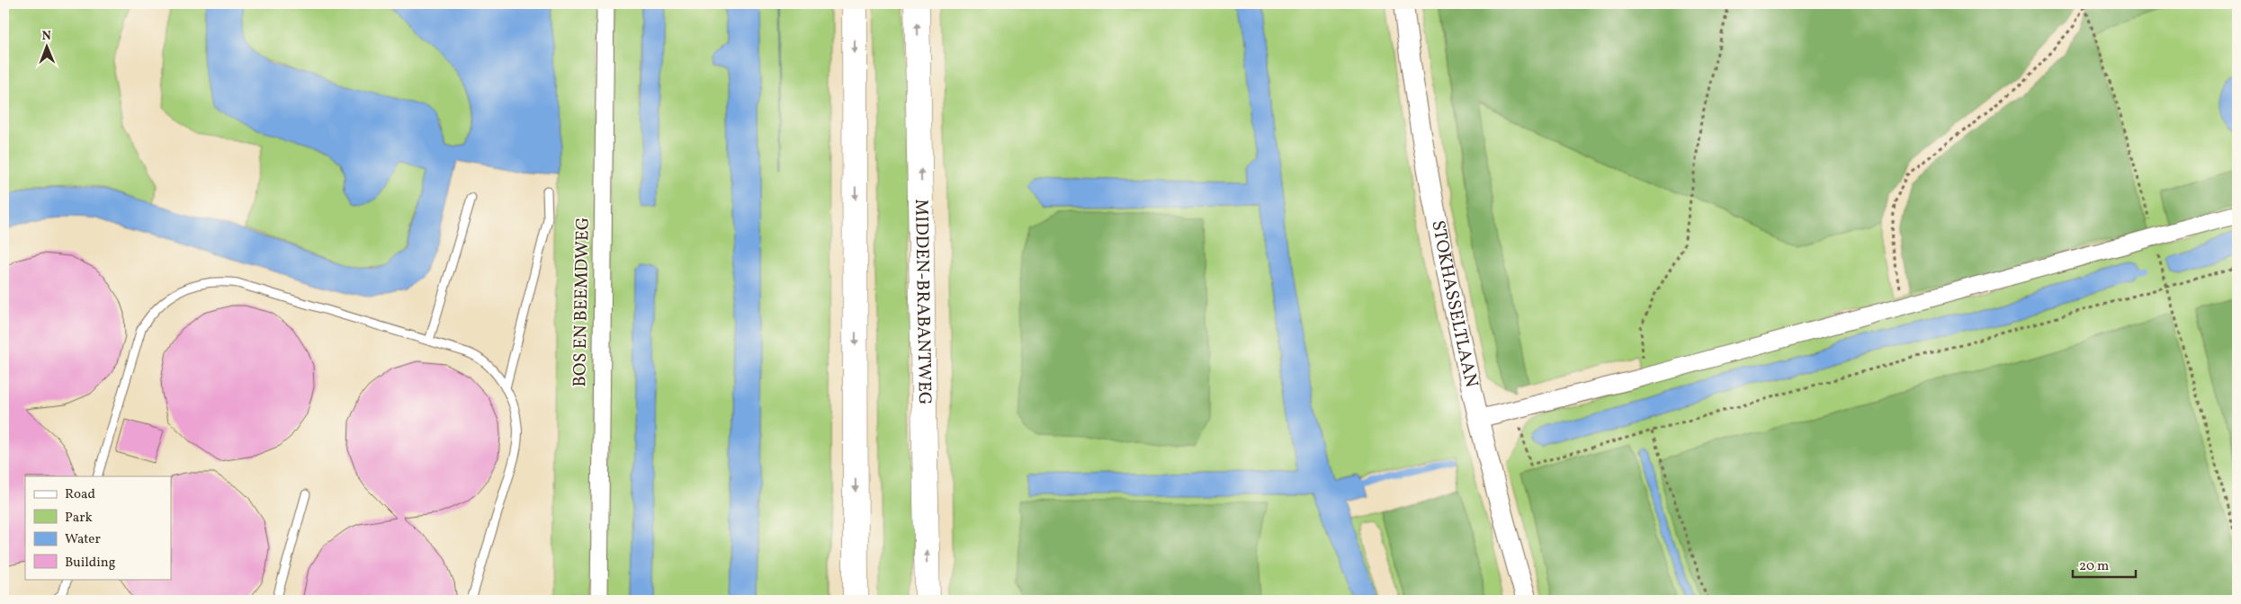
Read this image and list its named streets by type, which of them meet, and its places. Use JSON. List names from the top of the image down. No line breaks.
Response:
{"streets":{"highway":["MIDDEN-BRABANTWEG"],"street":["BOS EN BEEMDWEG","STOKHASSELTLAAN"]},"legend":["Road","Park","Water","Building"],"scale_bar":"20 m","north":"top"}
